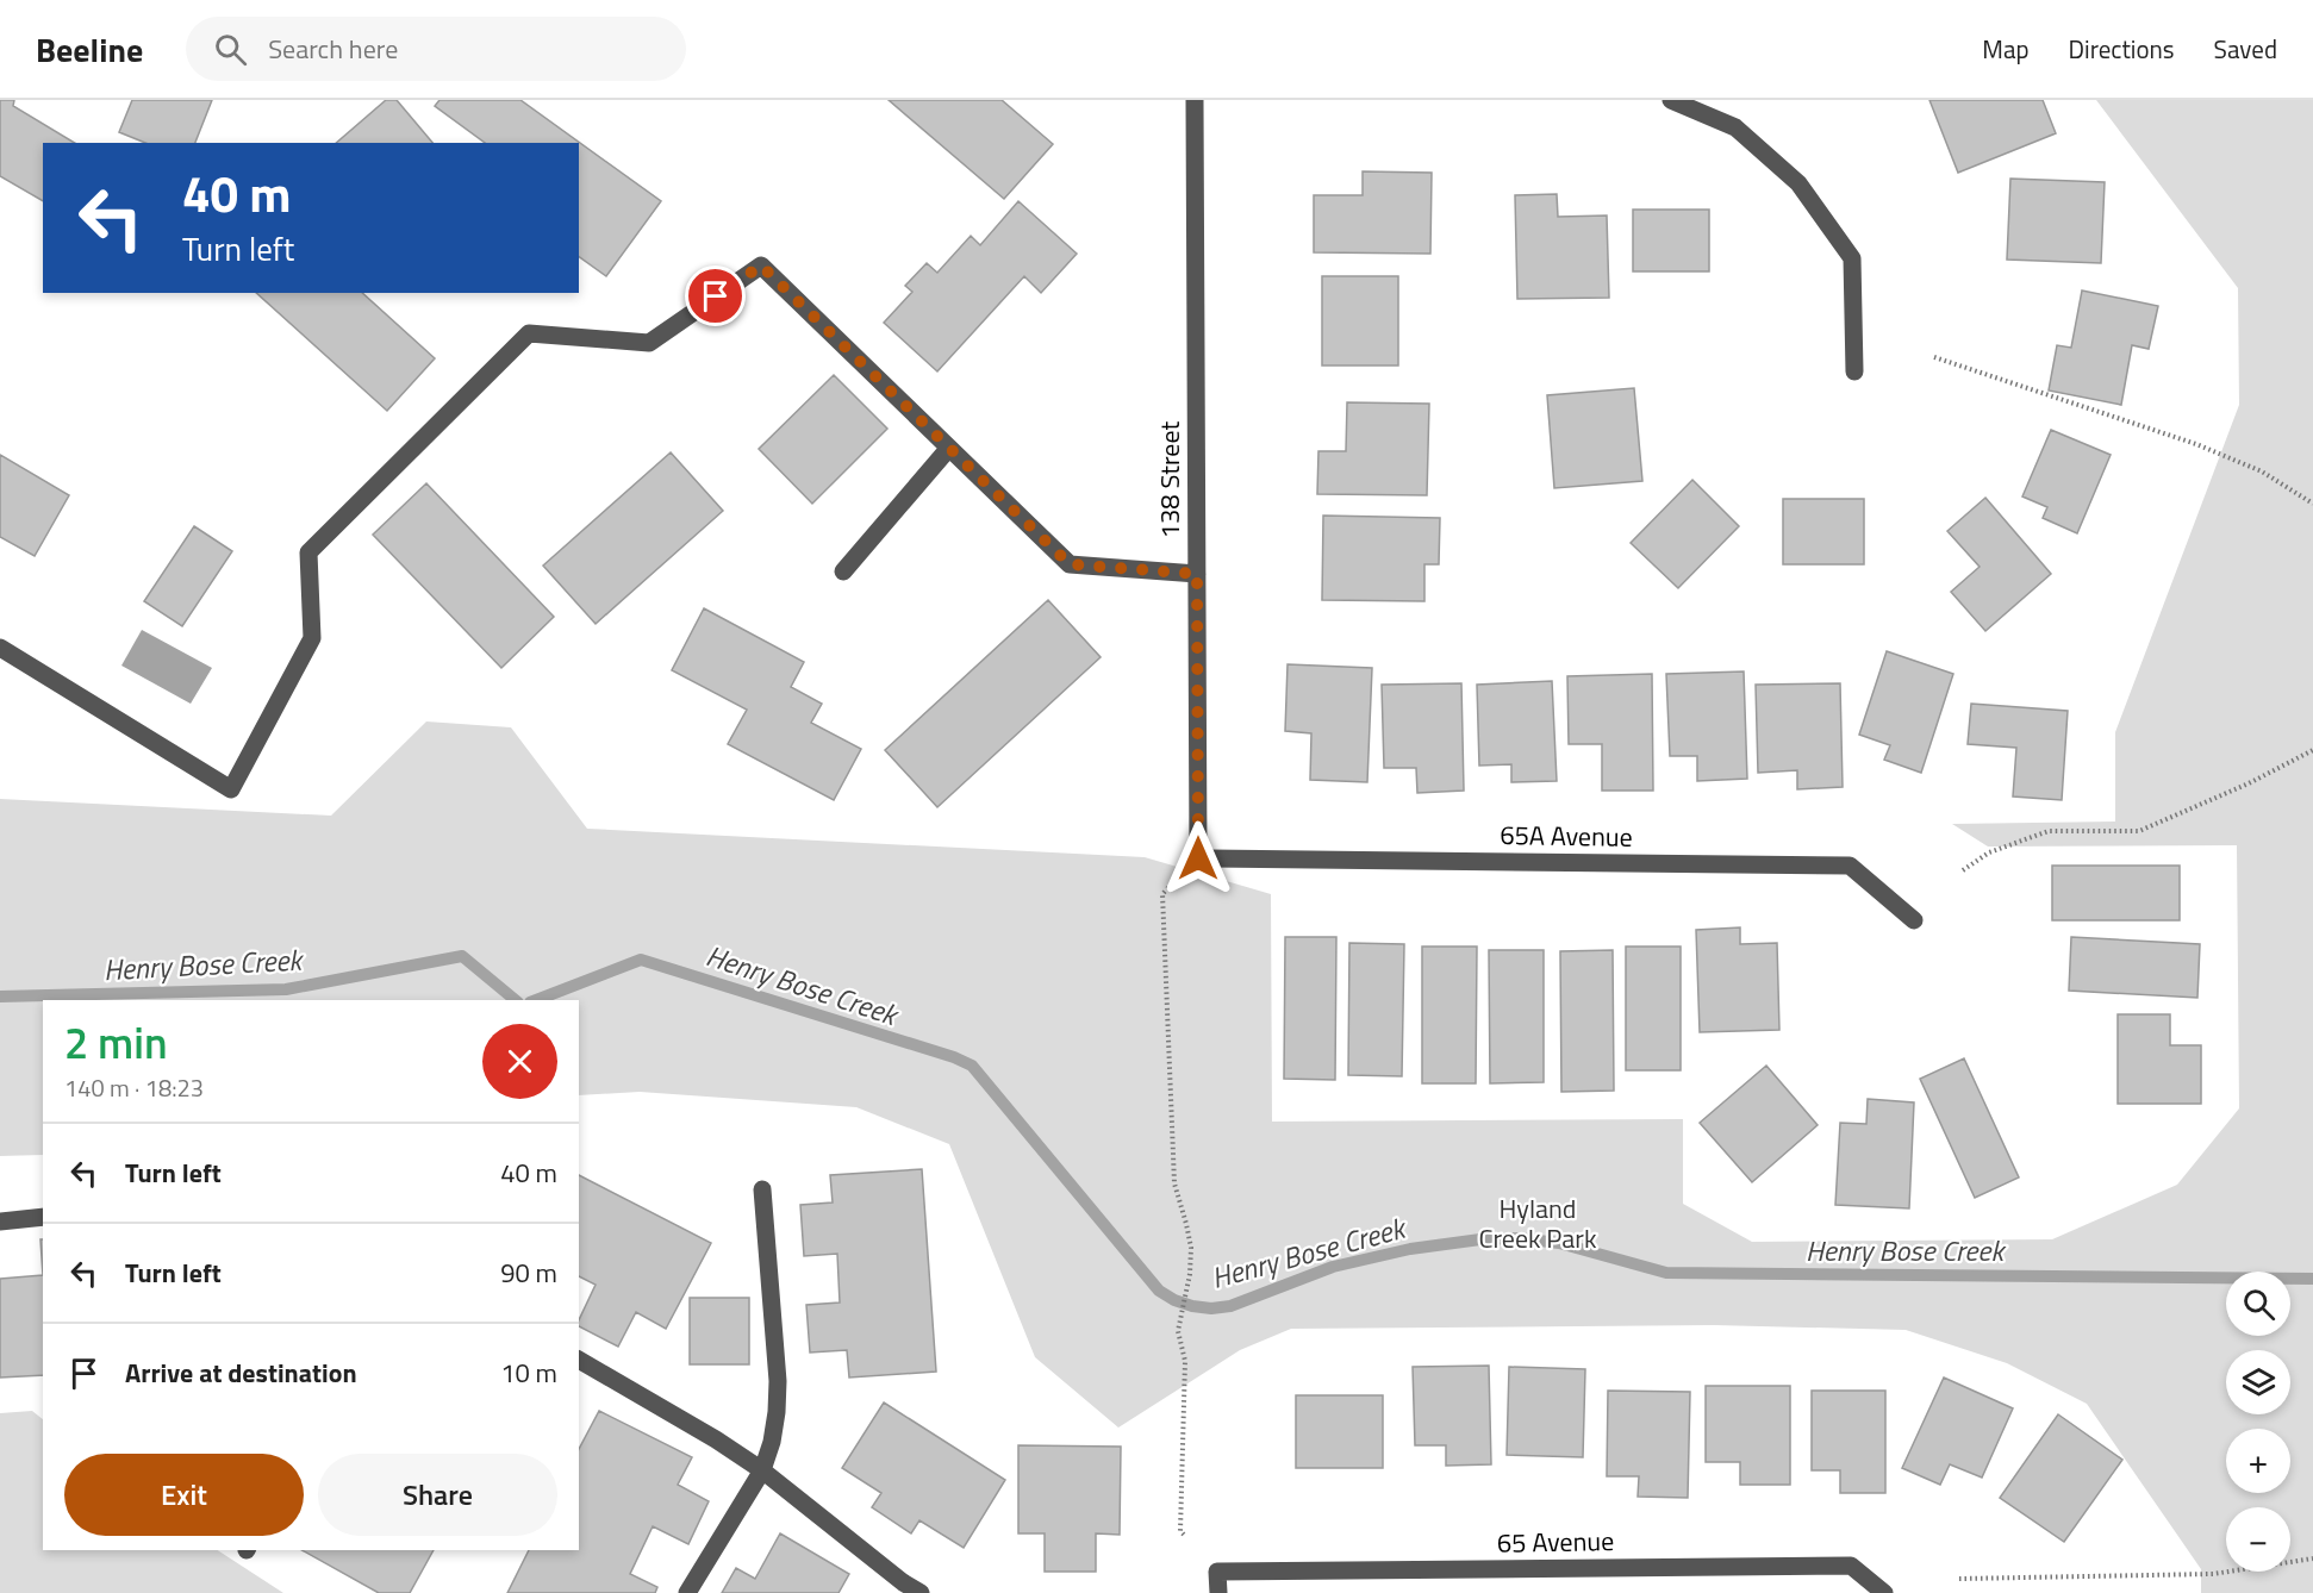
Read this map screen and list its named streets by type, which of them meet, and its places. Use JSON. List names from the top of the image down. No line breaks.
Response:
{"streets":{"street":["138 Street","65A Avenue","65 Avenue"]},"crossings":[["138 Street","65A Avenue"]],"water":["Henry Bose Creek"],"parks":["Hyland Creek Park"],"page":{"header":"Beeline","search":"Search here","nav":["Map","Directions","Saved"],"turn":["40 m","Turn left"],"heading":["2 min","140 m · 18:23"],"list":[{"name":"Turn left","value":"40 m"},{"name":"Turn left","value":"90 m"},{"name":"Arrive at destination","value":"10 m"}],"map_buttons":["+","−"],"buttons":["Exit","Share"]}}
